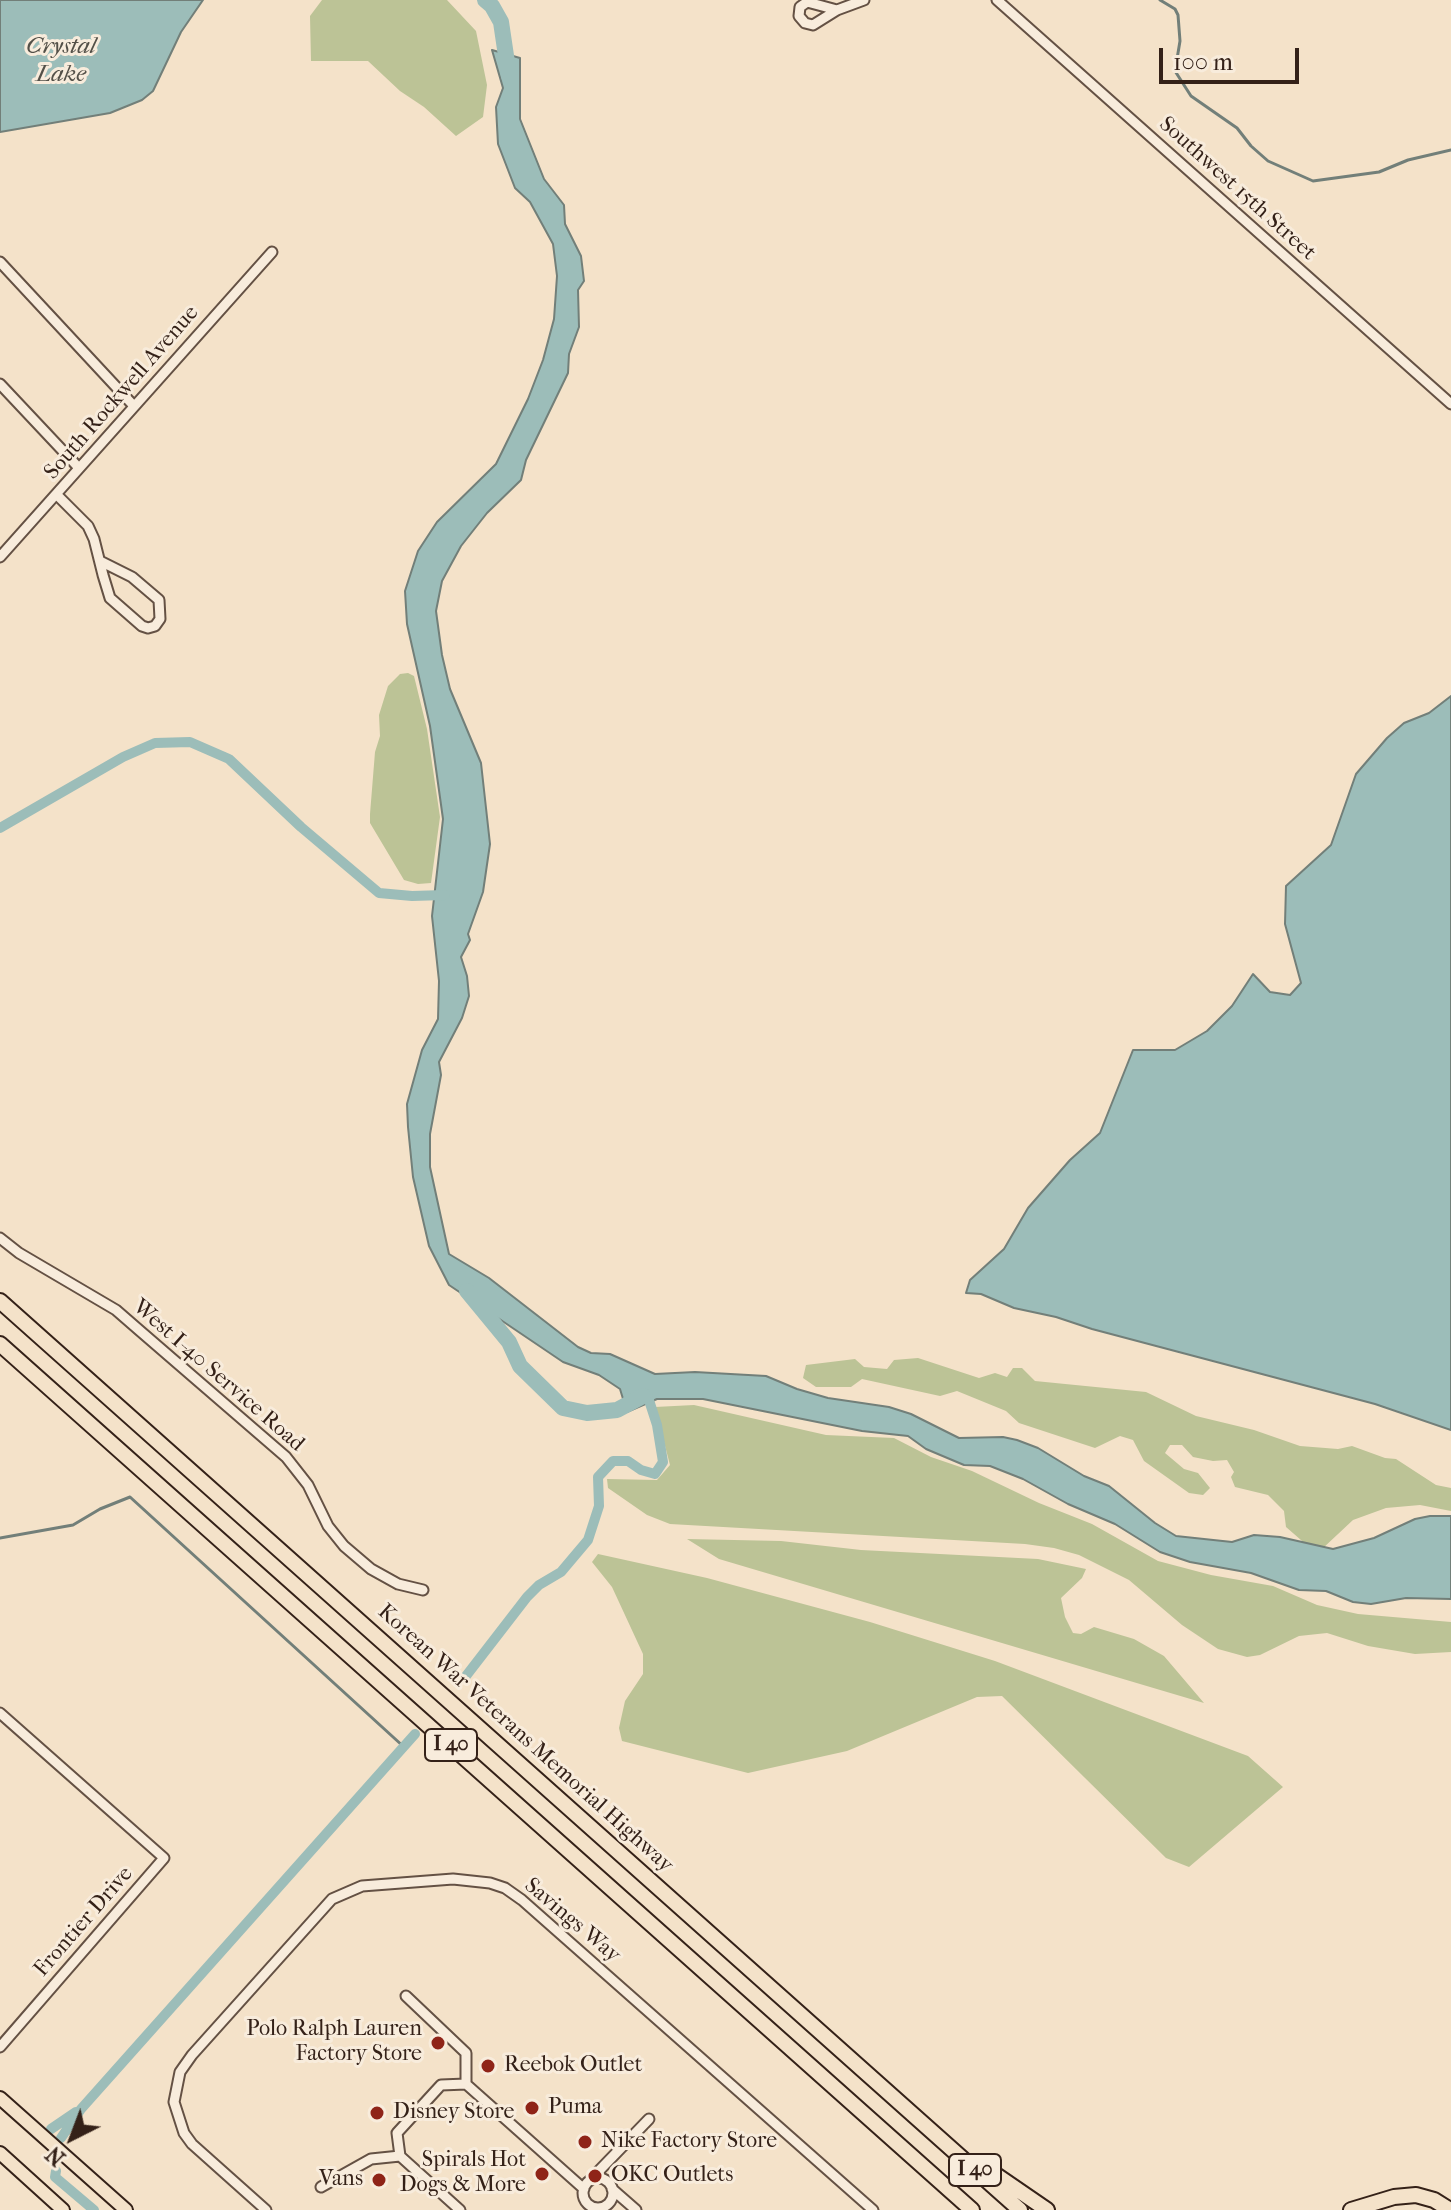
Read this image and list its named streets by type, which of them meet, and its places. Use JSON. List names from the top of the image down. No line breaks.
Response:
{"streets":{"highway":["Korean War Veterans Memorial Highway","I 40"],"street":["Southwest 15th Street","South Rockwell Avenue","West I-40 Service Road","Savings Way","Frontier Drive"]},"water":["Crystal Lake"],"places":["Polo Ralph Lauren Factory Store","Reebok Outlet","Puma","Disney Store","Nike Factory Store","Spirals Hot Dogs & More","OKC Outlets","Vans"],"scale_bar":"100 m","north":"bottom left"}
